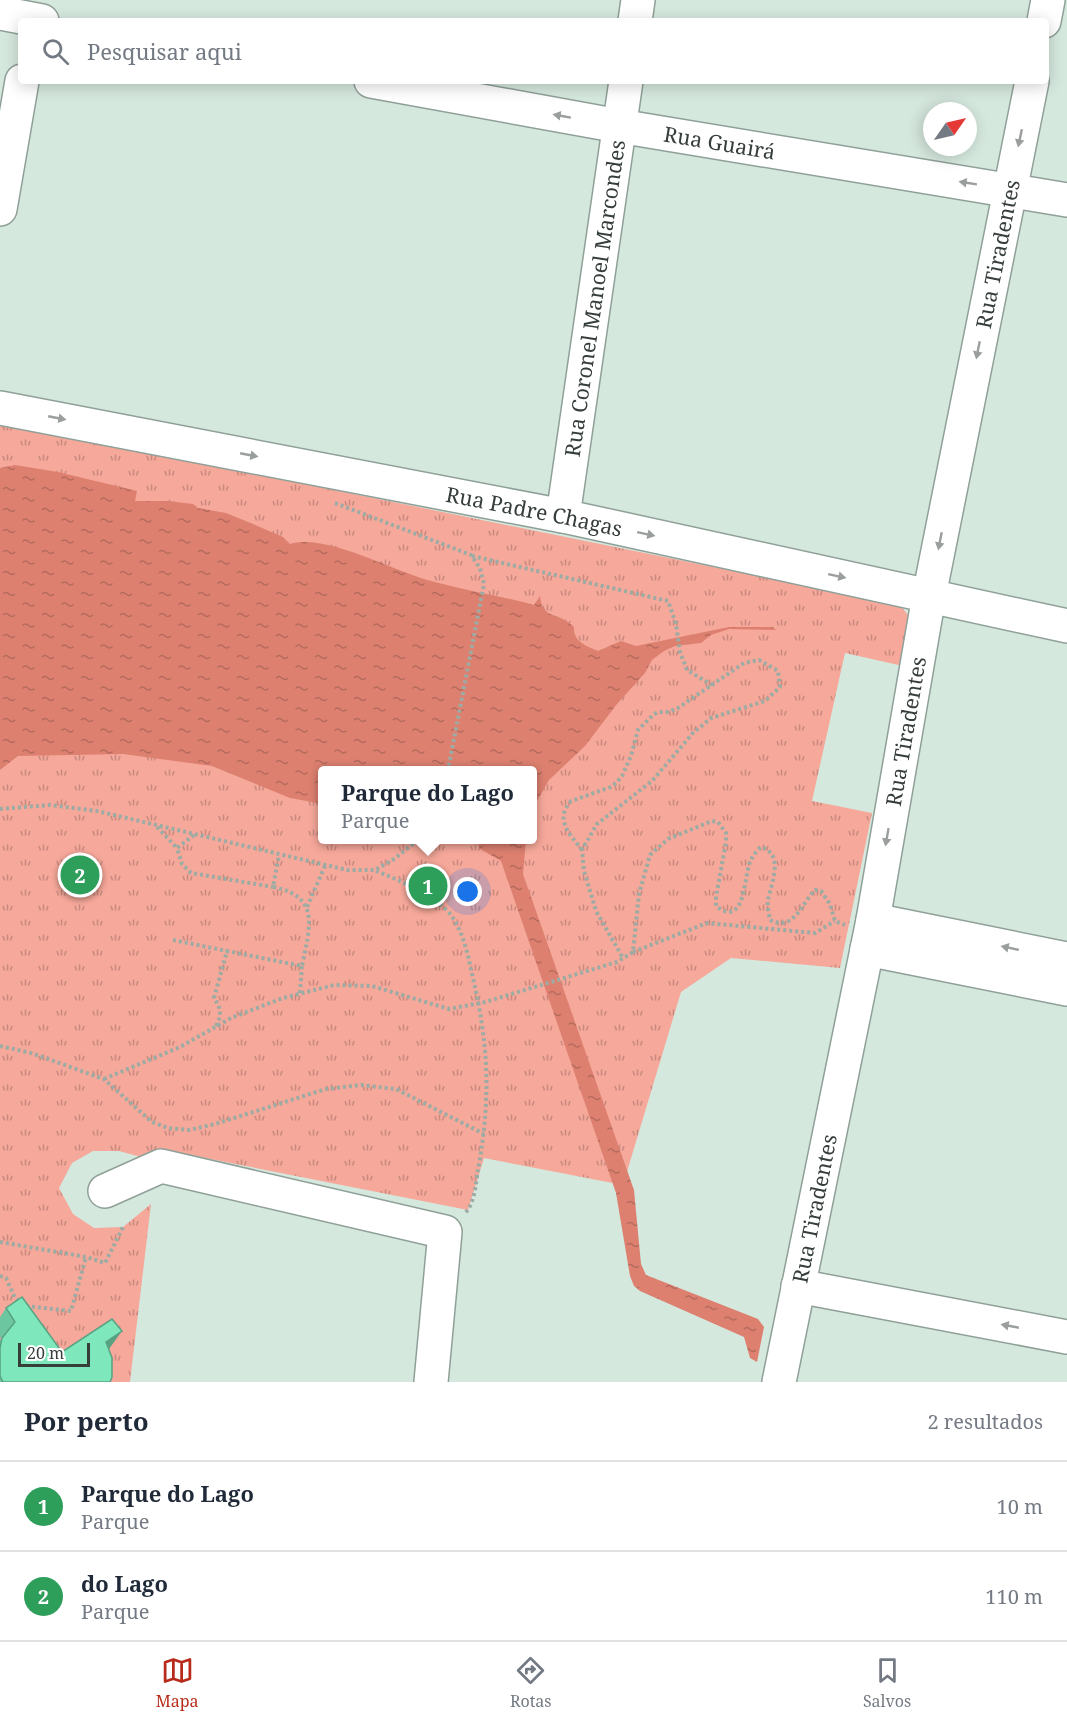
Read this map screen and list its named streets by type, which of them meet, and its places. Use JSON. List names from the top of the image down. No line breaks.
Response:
{"streets":{"street":["Rua Guairá","Rua Tiradentes","Rua Coronel Manoel Marcondes","Rua Padre Chagas"]},"crossings":[["Rua Guairá","Rua Tiradentes"],["Rua Guairá","Rua Coronel Manoel Marcondes"],["Rua Tiradentes","Rua Padre Chagas"],["Rua Coronel Manoel Marcondes","Rua Padre Chagas"]],"one_way":["Rua Guairá","Rua Tiradentes","Rua Padre Chagas"],"scale_bar":"20 m","north":"top right","page":{"search":"Pesquisar aqui","popup":["Parque do Lago","Parque"],"pins":["2","1"],"scale":"20 m","heading":["Por perto","2 resultados"],"list":[{"mark":"1","name":"Parque do Lago","note":"Parque","value":"10 m"},{"mark":"2","name":"do Lago","note":"Parque","value":"110 m"}],"nav":["Mapa","Rotas","Salvos"]}}
